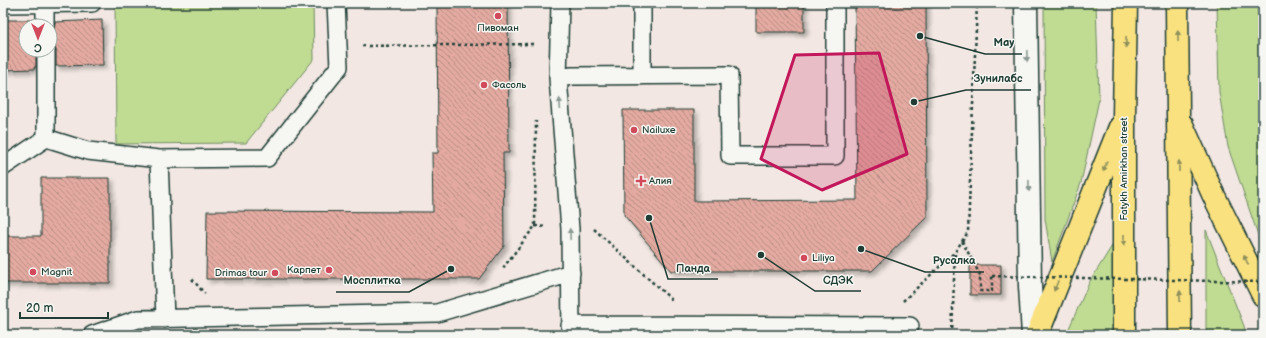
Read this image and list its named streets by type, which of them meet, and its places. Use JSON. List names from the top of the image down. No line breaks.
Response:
{"streets":{"main road":["Fatykh Amirkhan street"]},"places":{"other":["Пивоман","May","Фасоль","Зунилабс","Nailuxe","Панда","Русалка","СДЭК","Liliya","Мосплитка","Карпет","Magnit","Drimas tour"],"health":["Алия"]},"scale_bar":"20 m","north":"bottom"}
